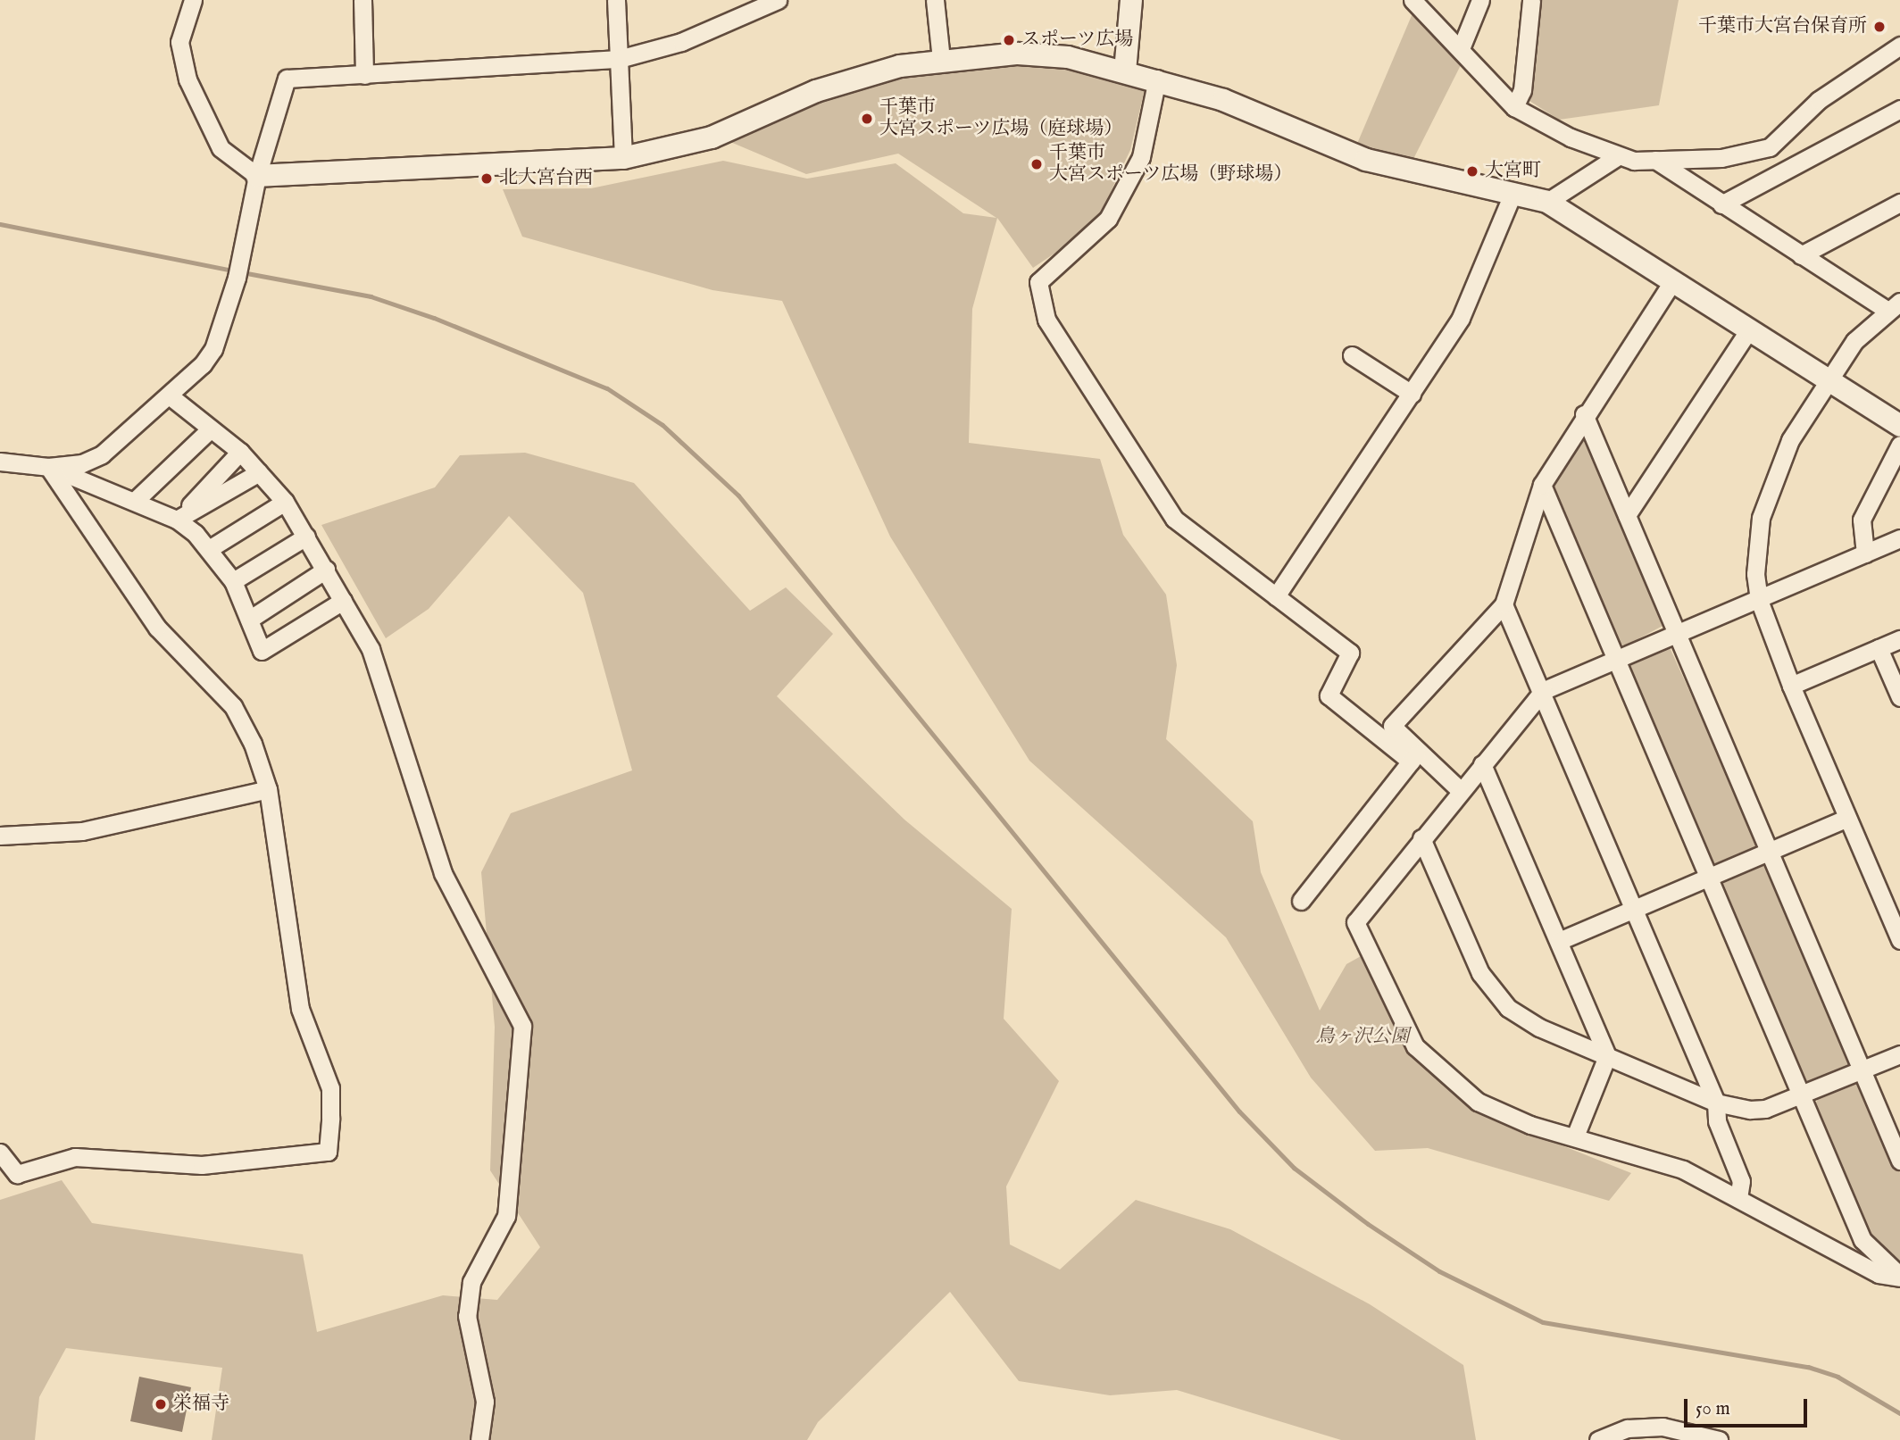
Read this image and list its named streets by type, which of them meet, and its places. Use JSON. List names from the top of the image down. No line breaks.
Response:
{"parks":["鳥ヶ沢公園"],"places":["千葉市大宮台保育所","スポーツ広場","千葉市 大宮スポーツ広場（庭球場）","千葉市 大宮スポーツ広場（野球場）","大宮町","北大宮台西","栄福寺"],"scale_bar":"50 m"}
